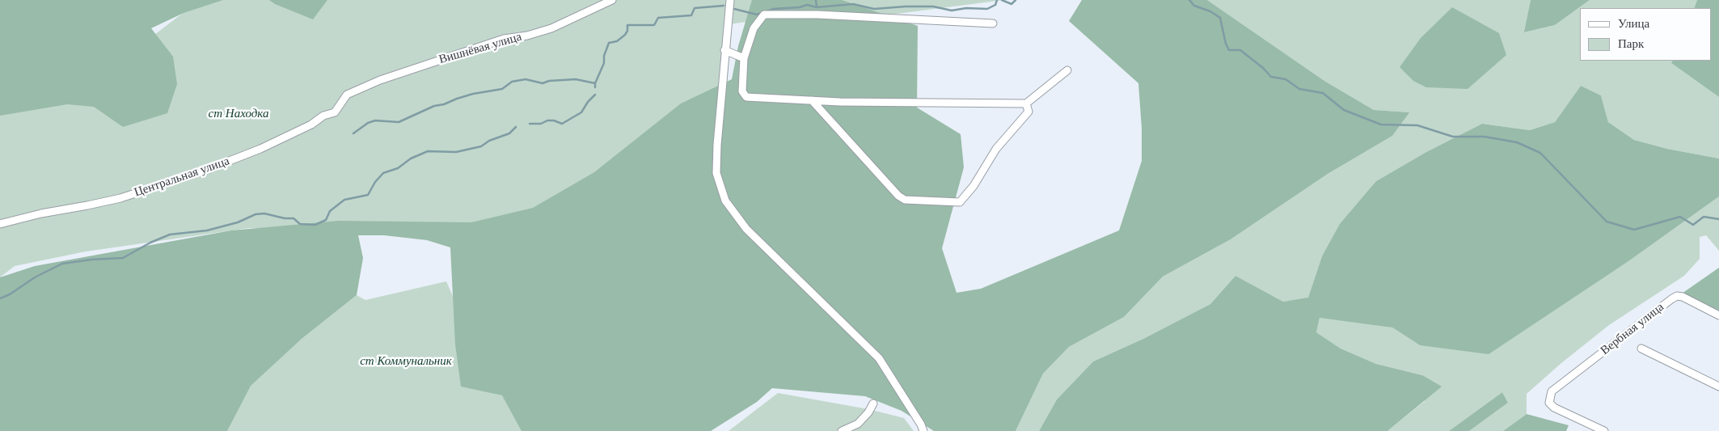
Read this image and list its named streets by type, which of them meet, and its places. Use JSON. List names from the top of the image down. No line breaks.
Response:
{"streets":{"street":["Вишнёвая улица","Центральная улица","Вербная улица"]},"crossings":[["Вишнёвая улица","Центральная улица"]],"parks":["ст Находка","ст Коммунальник"],"legend":["Улица","Парк"]}
